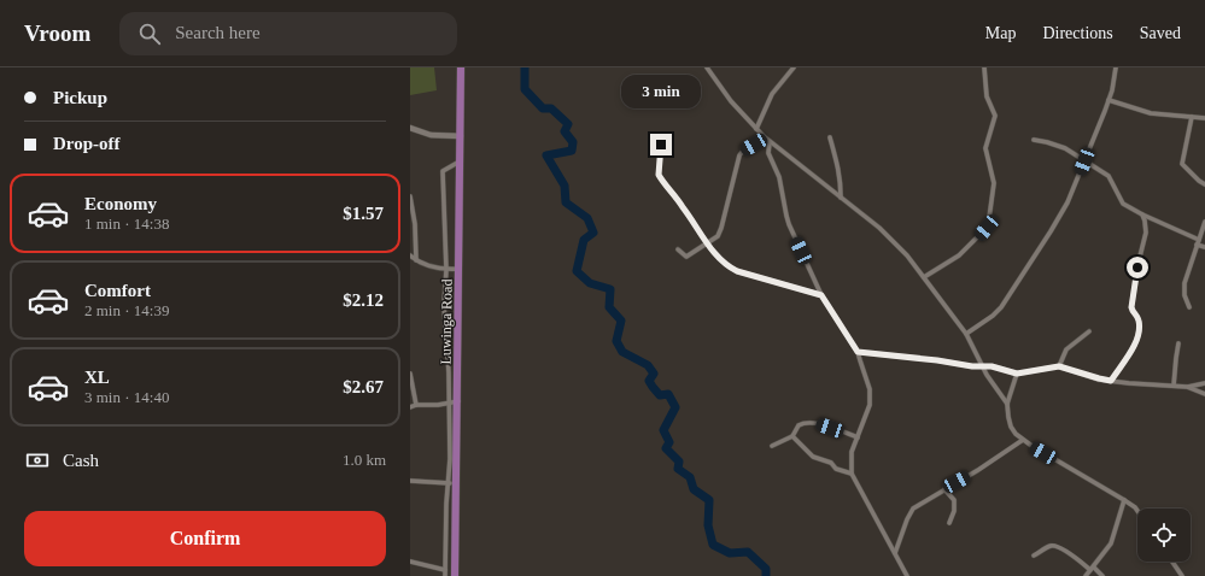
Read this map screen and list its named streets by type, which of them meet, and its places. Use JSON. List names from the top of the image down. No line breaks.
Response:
{"streets":{"highway":["Luwinga Road"]},"page":{"header":"Vroom","search":"Search here","nav":["Map","Directions","Saved"],"banner":["Pickup","Drop-off"],"bubble":"3 min","list":[{"name":"Economy","note":"1 min · 14:38","value":"$1.57"},{"name":"Comfort","note":"2 min · 14:39","value":"$2.12"},{"name":"XL","note":"3 min · 14:40","value":"$2.67"}],"pay":["Cash","1.0 km"],"buttons":"Confirm"}}
